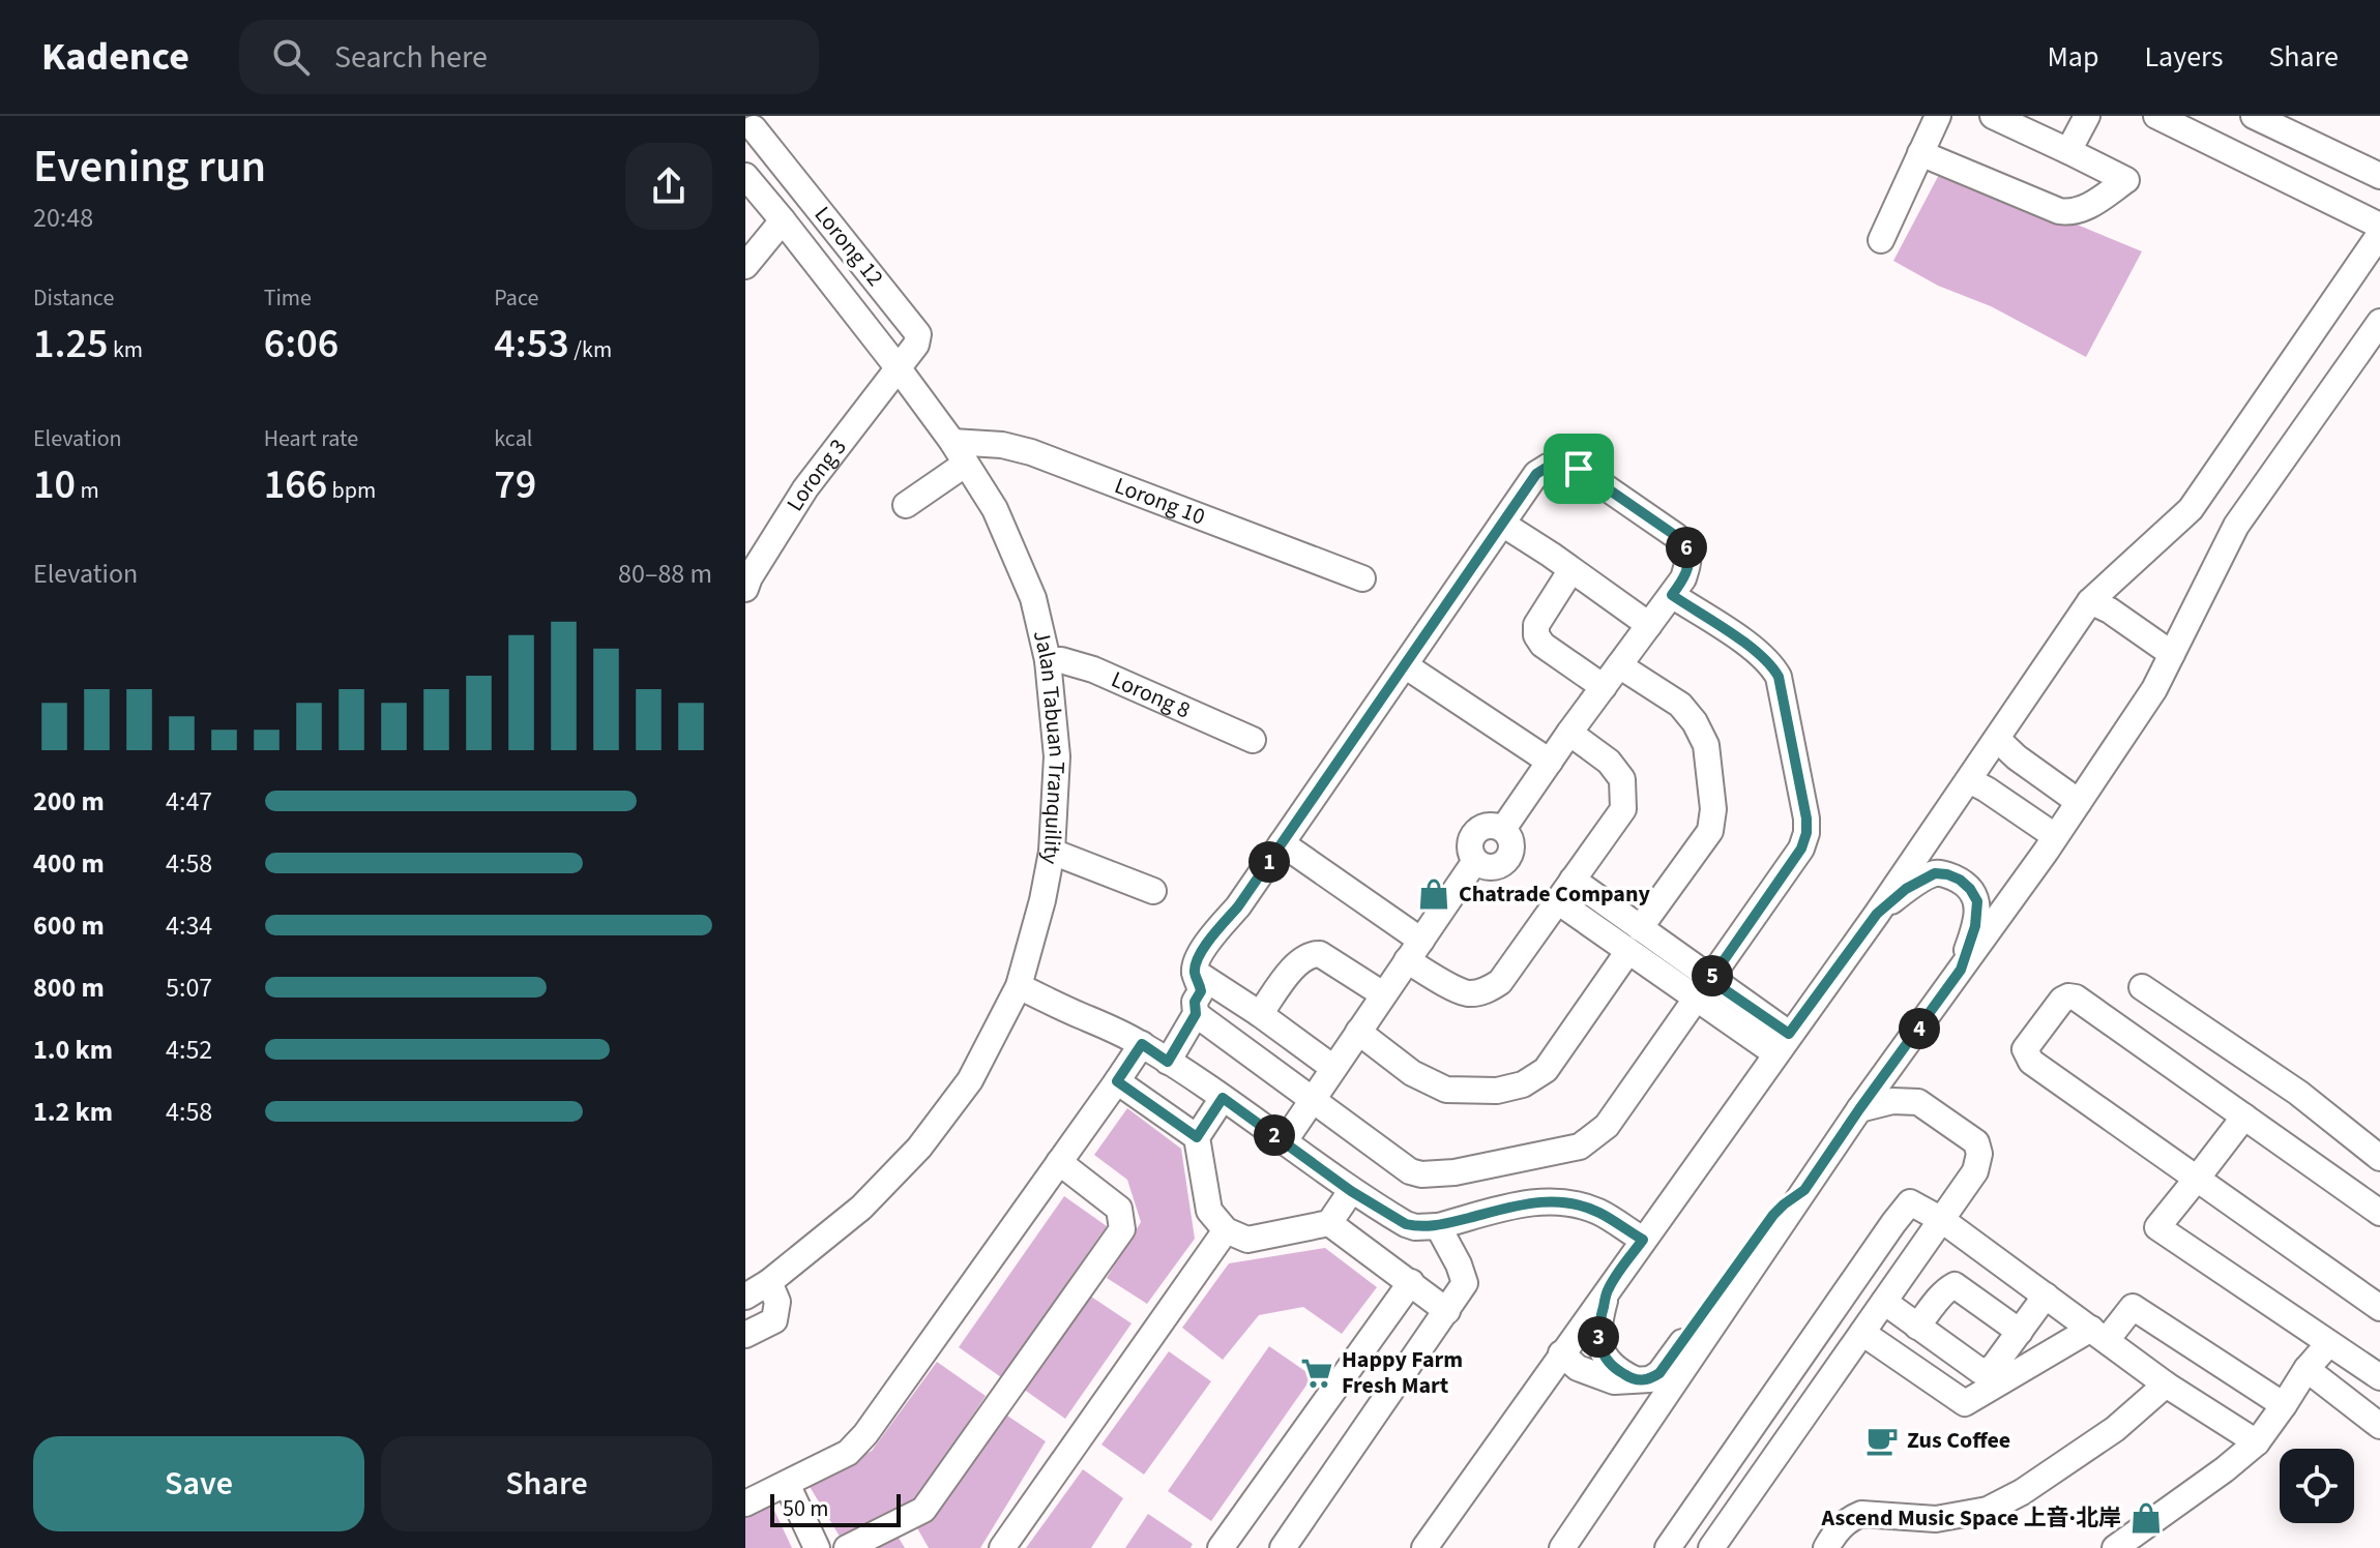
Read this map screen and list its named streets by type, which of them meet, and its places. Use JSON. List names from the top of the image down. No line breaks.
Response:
{"streets":{"street":["Lorong 12","Lorong 3","Lorong 10","Lorong 8","Jalan Tabuan Tranquility"]},"crossings":[["Lorong 12","Lorong 3"],["Lorong 12","Jalan Tabuan Tranquility"],["Lorong 3","Jalan Tabuan Tranquility"],["Lorong 10","Jalan Tabuan Tranquility"],["Lorong 8","Jalan Tabuan Tranquility"]],"places":{"shop":["Chatrade Company","Ascend Music Space 上音·北岸"],"supermarket":["Happy Farm Fresh Mart"],"cafe":["Zus Coffee"]},"scale_bar":"50 m","page":{"header":"Kadence","search":"Search here","nav":["Map","Layers","Share"],"heading":["Evening run","20:48"],"stats":[["Distance","1.25 km"],["Time","6:06"],["Pace","4:53 /km"],["Elevation","10 m"],["Heart rate","166 bpm"],["kcal","79"]],"pins":["6","1","5","4","2","3"],"chart":["Elevation","80–88 m"],"list":[{"name":"200 m","note":"4:47"},{"name":"400 m","note":"4:58"},{"name":"600 m","note":"4:34"},{"name":"800 m","note":"5:07"},{"name":"1.0 km","note":"4:52"},{"name":"1.2 km","note":"4:58"}],"buttons":["Save","Share"],"scale":"50 m"}}
